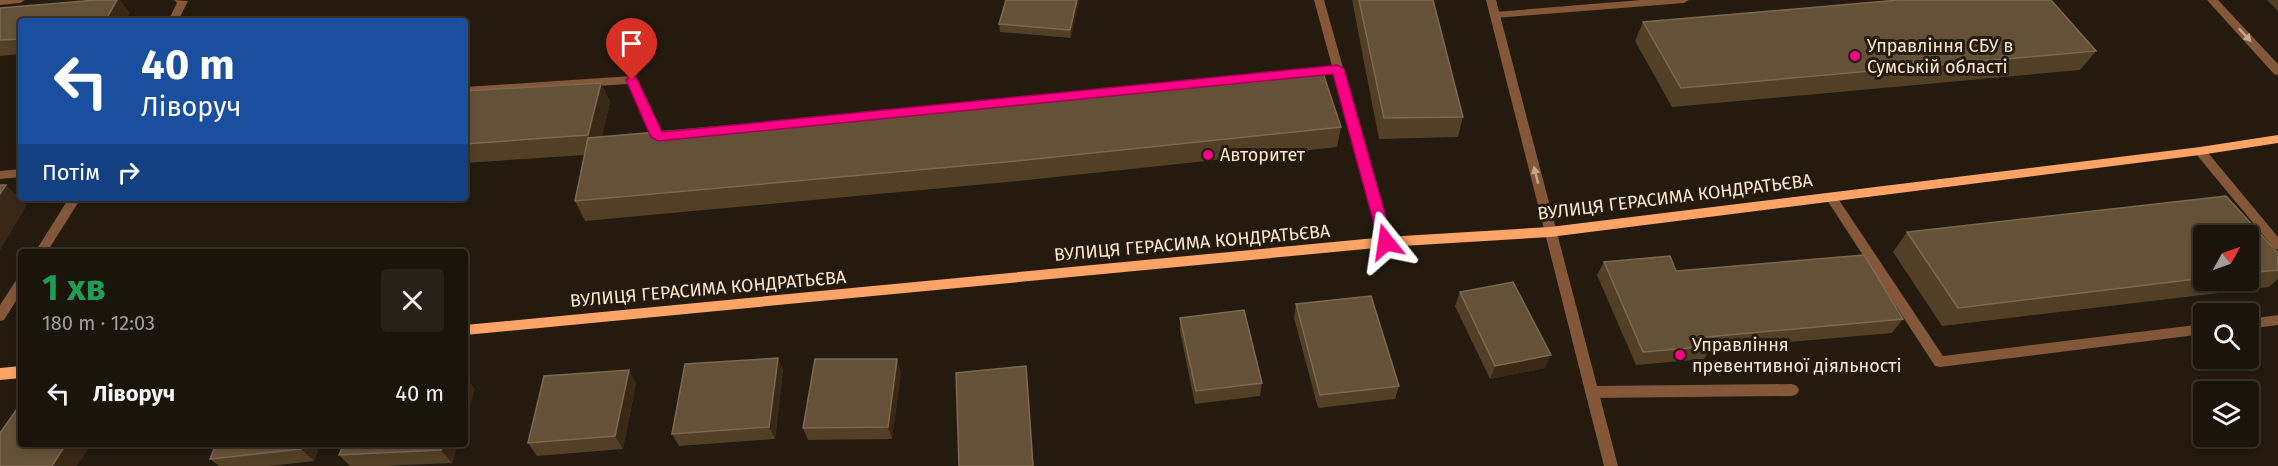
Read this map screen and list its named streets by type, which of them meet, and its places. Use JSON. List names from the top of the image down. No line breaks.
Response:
{"streets":{"street":["ВУЛИЦЯ ГЕРАСИМА КОНДРАТЬЄВА"]},"places":["Управління СБУ в Сумській області","Авторитет","Управління превентивної діяльності"],"north":"top right","page":{"turn":["40 m","Ліворуч"],"then":"Потім","heading":["1 хв","180 m · 12:03"],"list":[{"name":"Ліворуч","value":"40 m"}]}}
